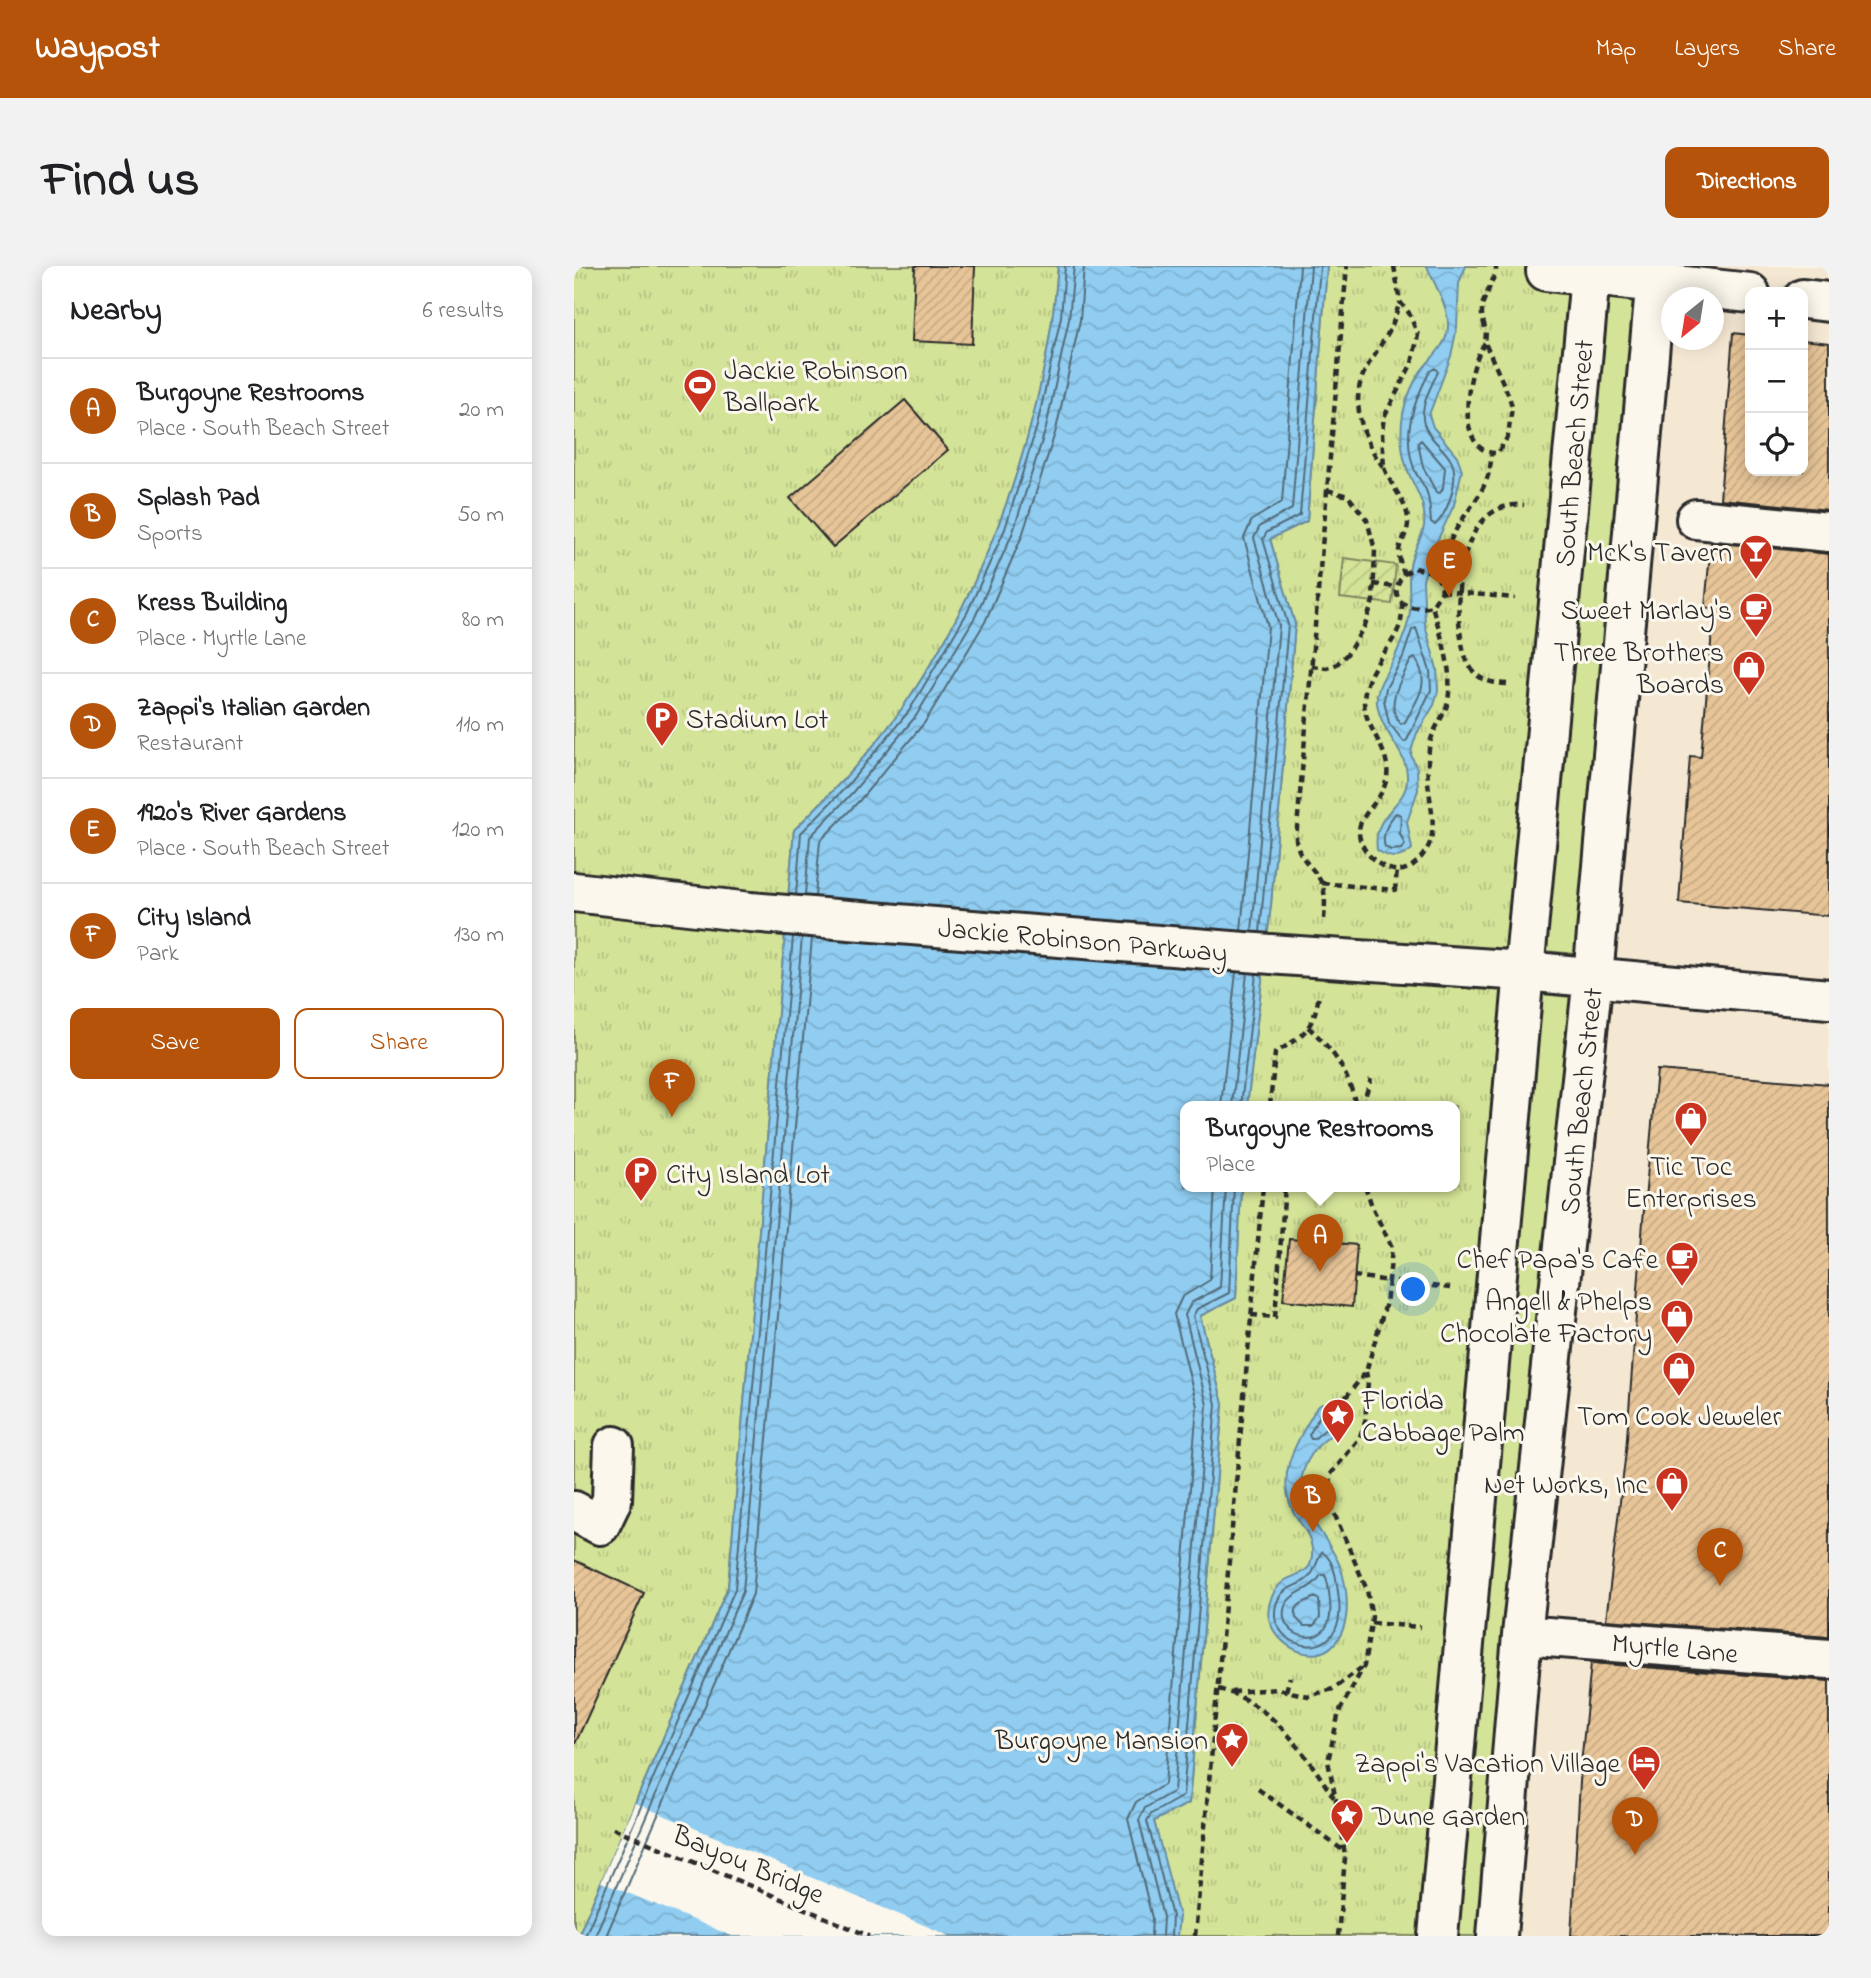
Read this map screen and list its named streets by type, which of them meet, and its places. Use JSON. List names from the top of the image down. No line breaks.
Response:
{"streets":{"street":["South Beach Street","Jackie Robinson Parkway","Myrtle Lane"],"path":["Bayou Bridge"]},"crossings":[["South Beach Street","Jackie Robinson Parkway"],["South Beach Street","Myrtle Lane"]],"places":{"sports":["Jackie Robinson Ballpark"],"bar":["McK's Tavern"],"cafe":["Sweet Marlay's","Chef Papa's Cafe"],"shop":["Three Brothers Boards","Tic Toc Enterprises","Angell & Phelps Chocolate Factory","Tom Cook Jeweler","Net Works, Inc"],"parking":["Stadium Lot","City Island Lot"],"place":["Florida Cabbage Palm","Burgoyne Mansion","Dune Garden"],"hotel":["Zappi's Vacation Village"]},"north":"bottom left","page":{"header":"Waypost","nav":["Map","Layers","Share"],"title":"Find us","buttons":["Directions",["Save","Share"]],"heading":["Nearby","6 results"],"map_buttons":["+","−"],"list":[{"mark":"A","name":"Burgoyne Restrooms","note":"Place · South Beach Street","value":"20 m"},{"mark":"B","name":"Splash Pad","note":"Sports","value":"50 m"},{"mark":"C","name":"Kress Building","note":"Place · Myrtle Lane","value":"80 m"},{"mark":"D","name":"Zappi's Italian Garden","note":"Restaurant","value":"110 m"},{"mark":"E","name":"1920's River Gardens","note":"Place · South Beach Street","value":"120 m"},{"mark":"F","name":"City Island","note":"Park","value":"130 m"}],"pins":["E","F","A","B","C","D"],"popup":["Burgoyne Restrooms","Place"]}}
